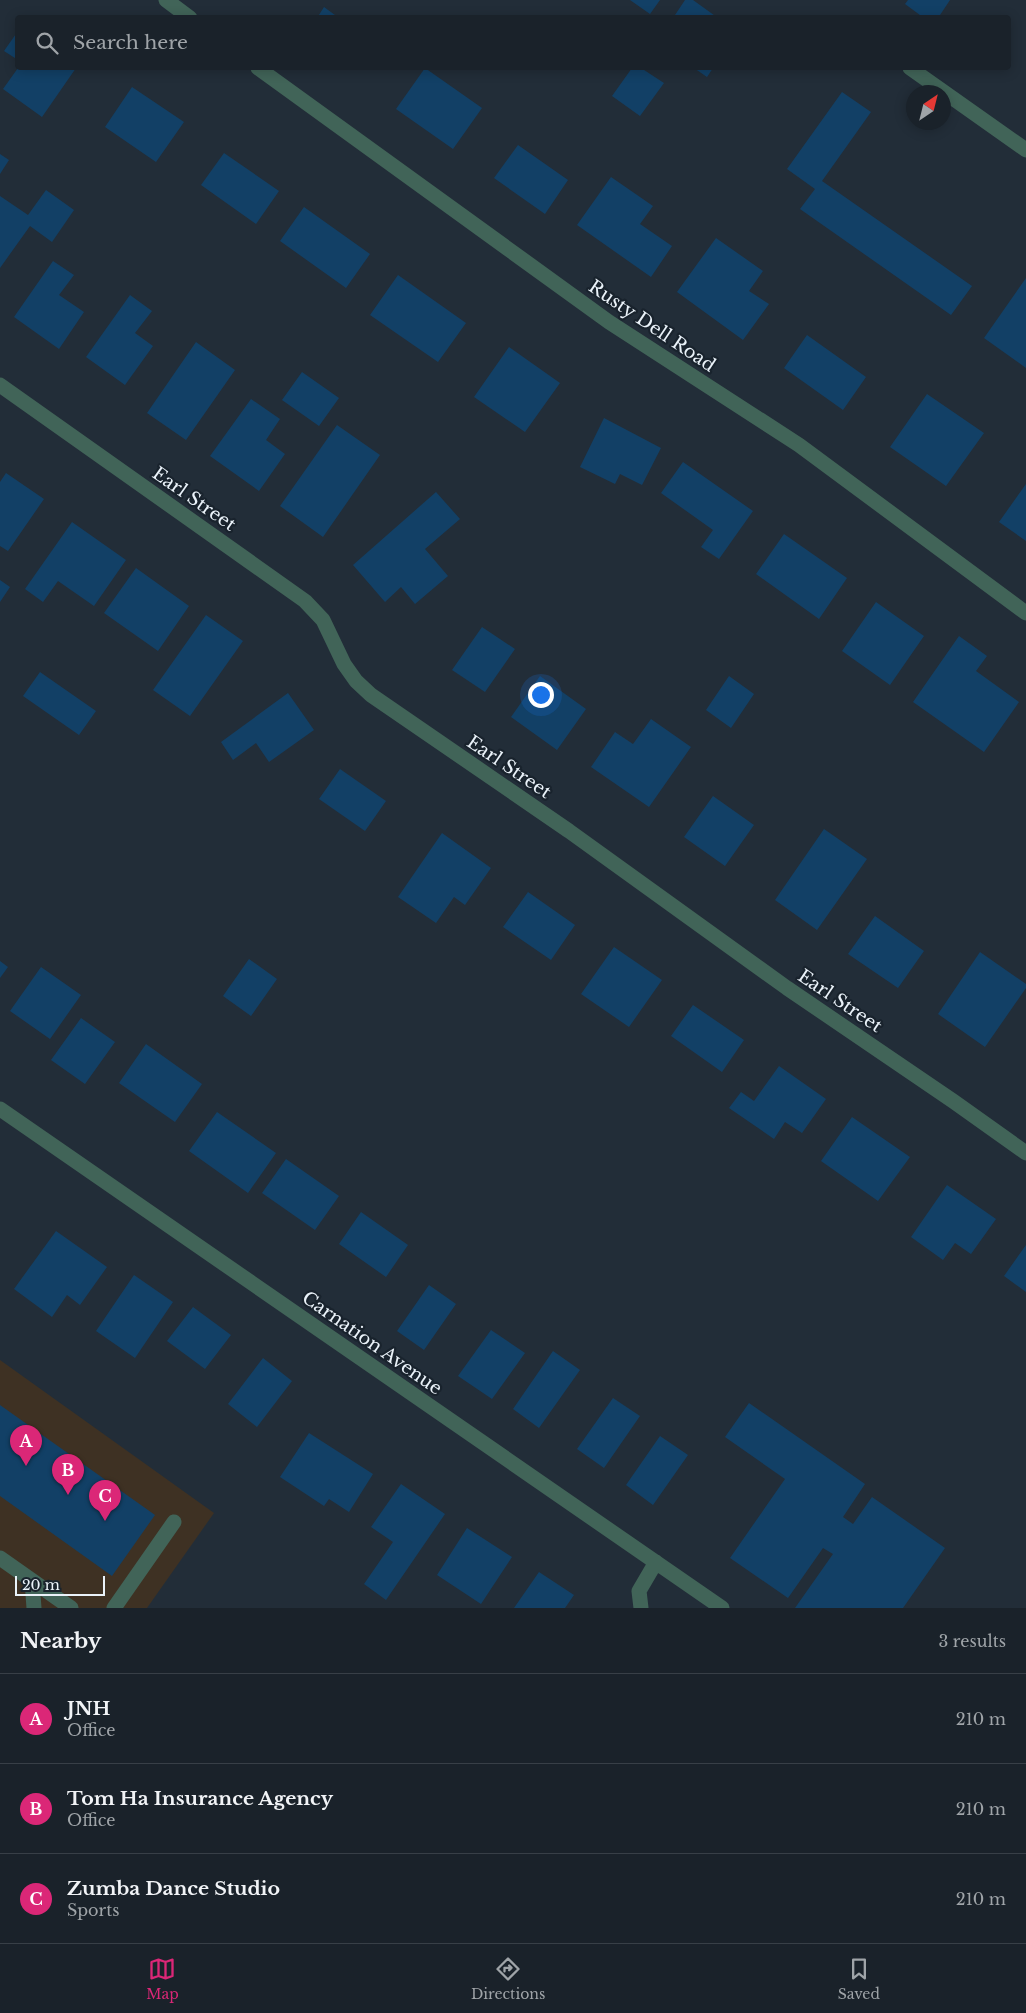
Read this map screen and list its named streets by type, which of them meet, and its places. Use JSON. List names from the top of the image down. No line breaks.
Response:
{"streets":{"street":["Rusty Dell Road","Earl Street","Carnation Avenue"]},"scale_bar":"20 m","north":"top right","page":{"search":"Search here","pins":["A","B","C"],"scale":"20 m","heading":["Nearby","3 results"],"list":[{"mark":"A","name":"JNH","note":"Office","value":"210 m"},{"mark":"B","name":"Tom Ha Insurance Agency","note":"Office","value":"210 m"},{"mark":"C","name":"Zumba Dance Studio","note":"Sports","value":"210 m"}],"nav":["Map","Directions","Saved"]}}
